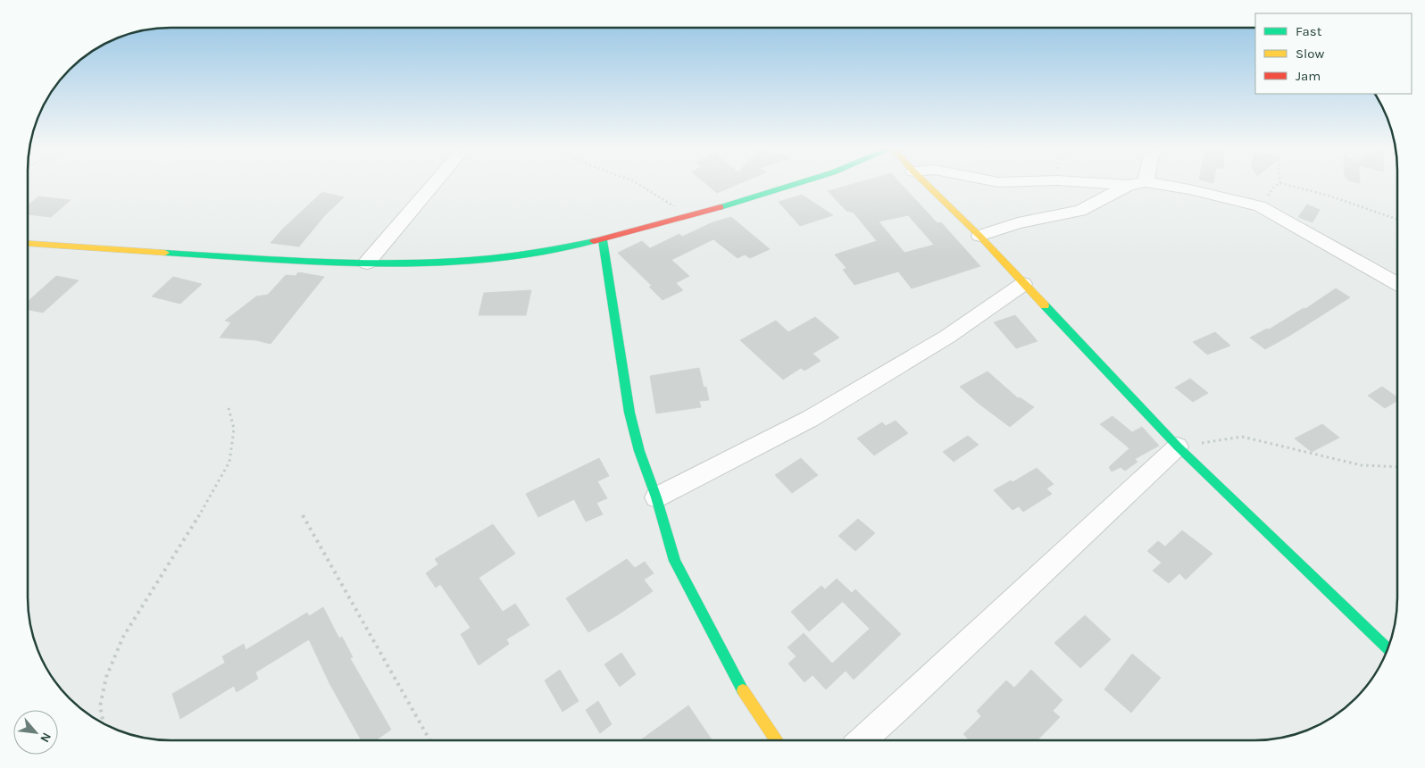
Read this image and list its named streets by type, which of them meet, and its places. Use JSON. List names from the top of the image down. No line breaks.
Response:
{"legend":["Fast","Slow","Jam"],"north":"bottom right"}
